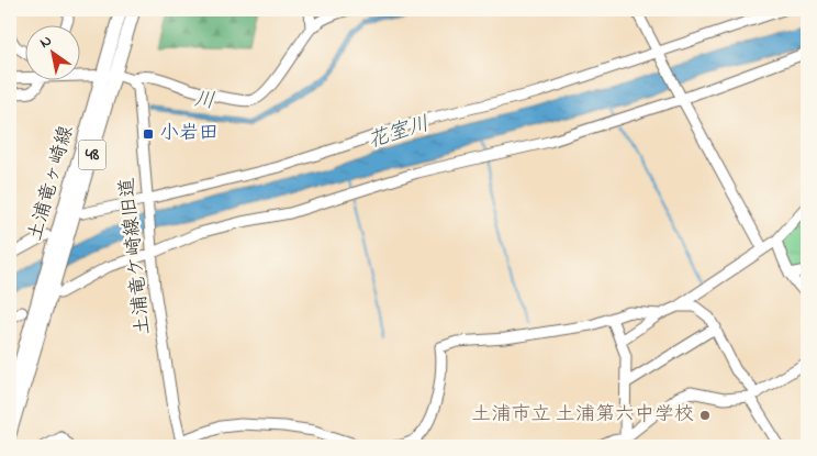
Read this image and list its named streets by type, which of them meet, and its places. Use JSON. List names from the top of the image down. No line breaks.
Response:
{"streets":{"main road":["48","土浦竜ヶ崎線"],"street":["土浦竜ケ崎線旧道"]},"water":["川","花室川"],"places":{"transit":["小岩田"],"other":["土浦市立 土浦第六中学校"]},"north":"top left"}
